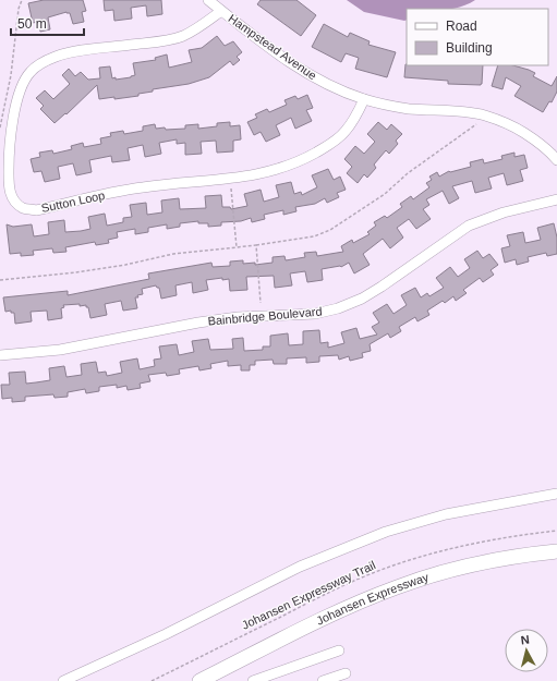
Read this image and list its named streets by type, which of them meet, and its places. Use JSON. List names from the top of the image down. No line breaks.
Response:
{"streets":{"highway":["Johansen Expressway"],"street":["Hampstead Avenue","Sutton Loop","Bainbridge Boulevard"],"path":["Johansen Expressway Trail"]},"crossings":[["Hampstead Avenue","Sutton Loop"]],"legend":["Road","Building"],"scale_bar":"50 m","north":"top"}
